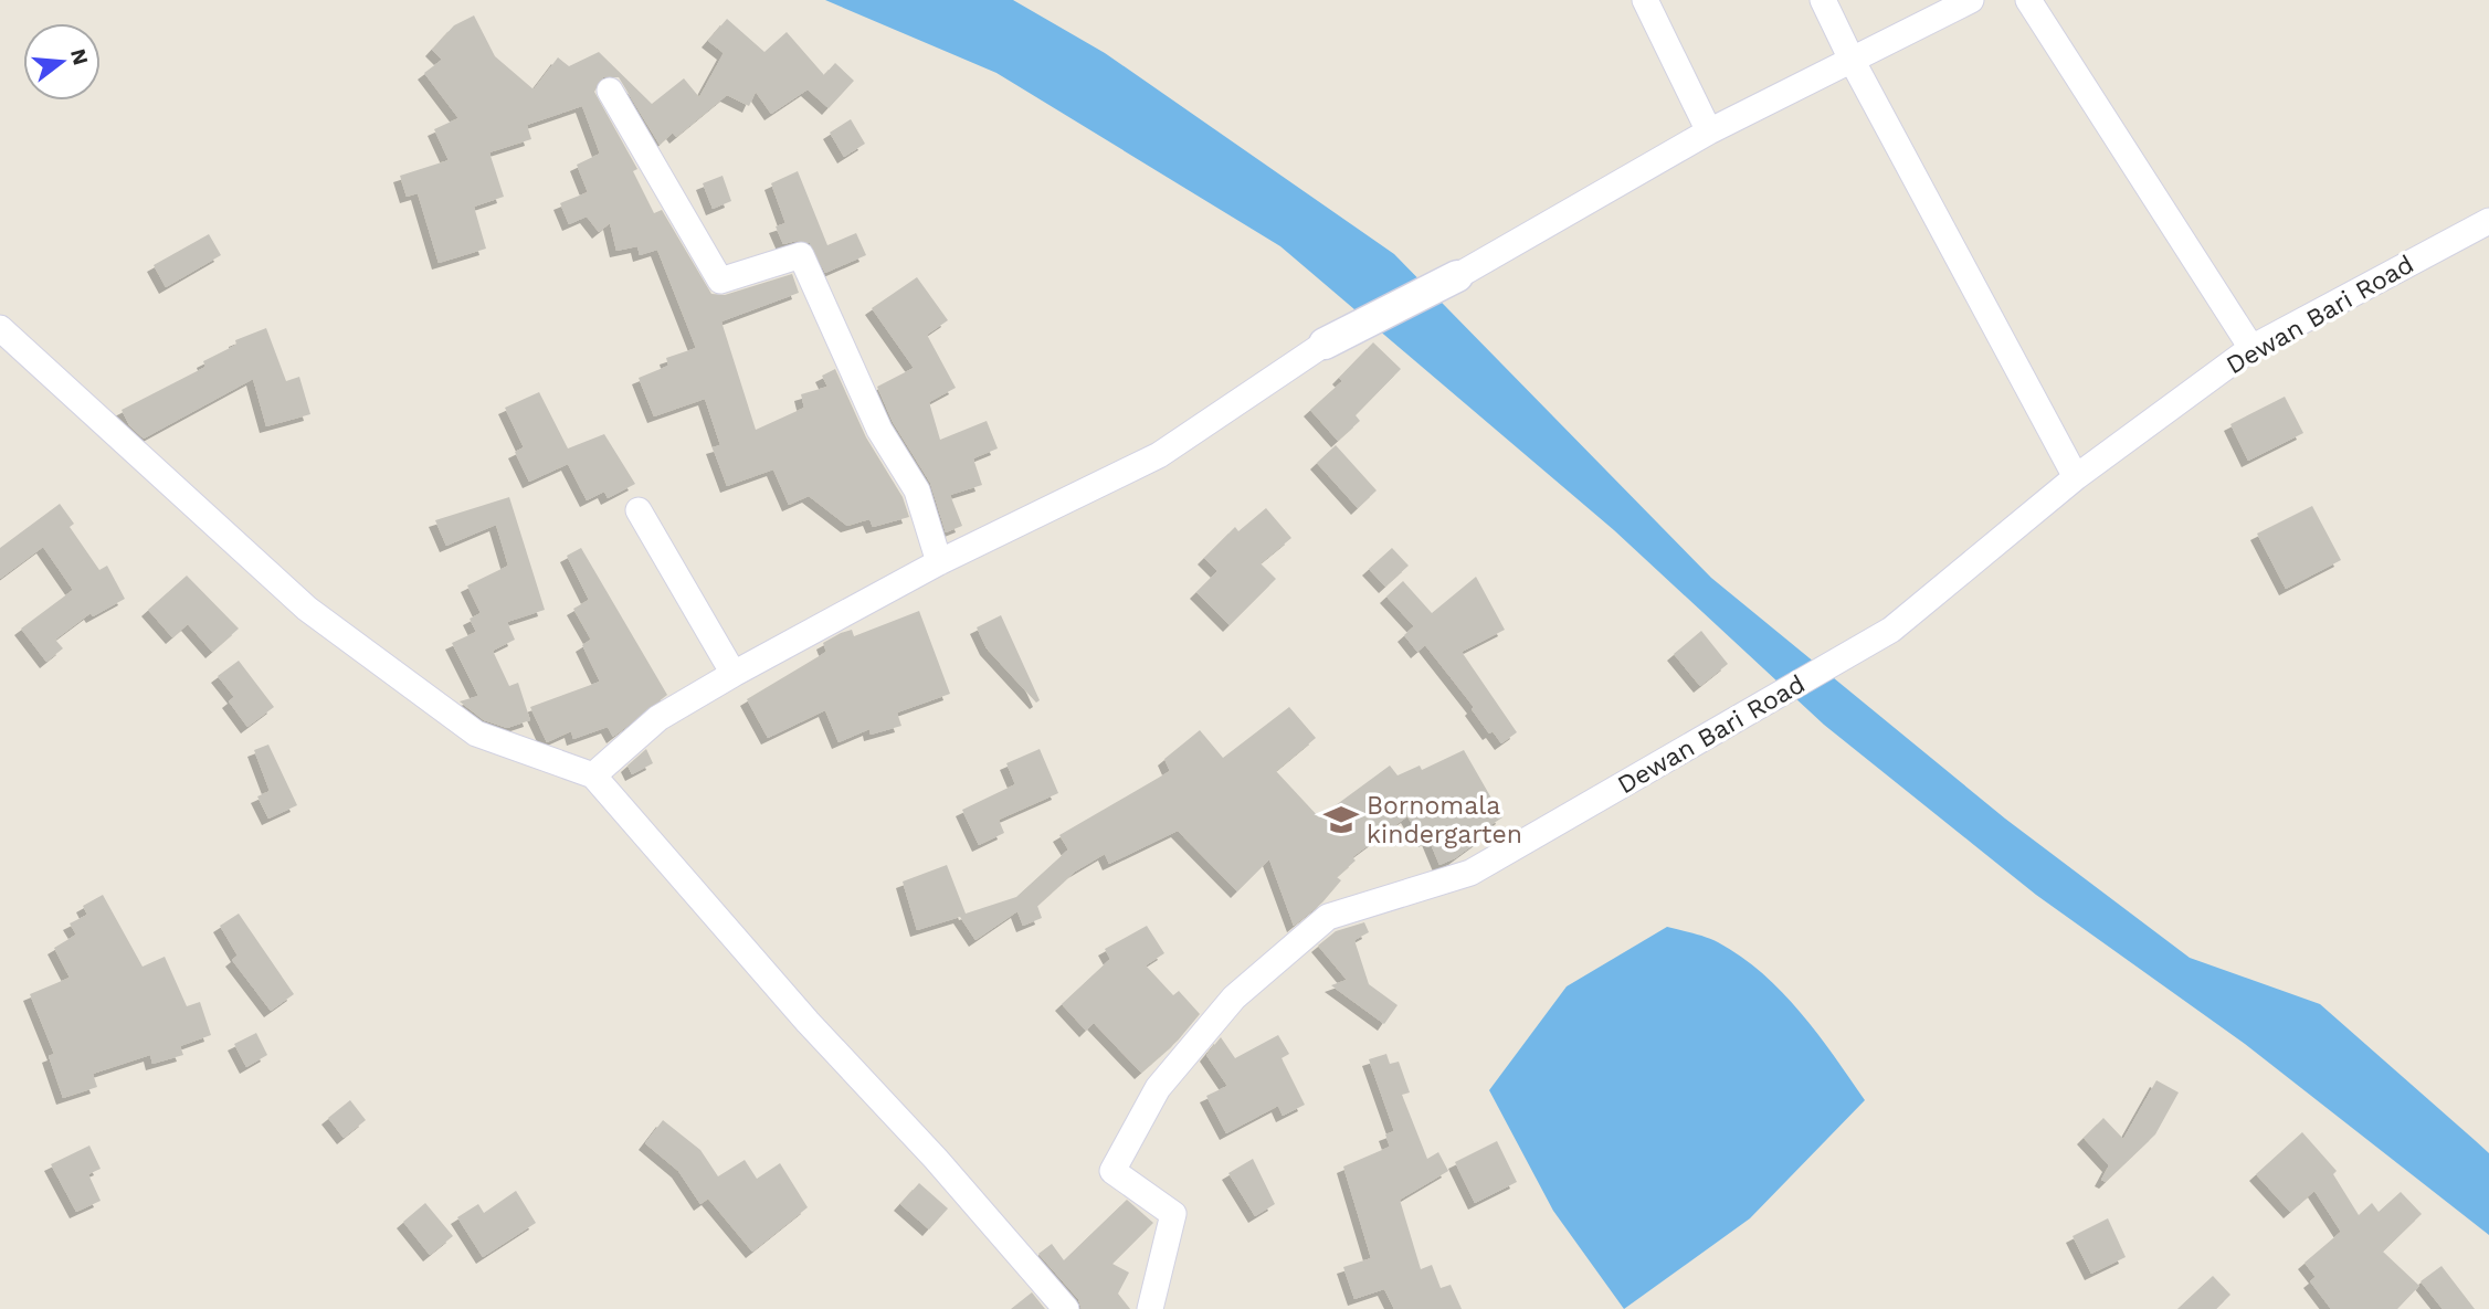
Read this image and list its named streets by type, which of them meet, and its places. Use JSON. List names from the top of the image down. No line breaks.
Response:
{"streets":{"street":["Dewan Bari Road"]},"places":{"school or university":["Bornomala kindergarten"]},"north":"right"}
